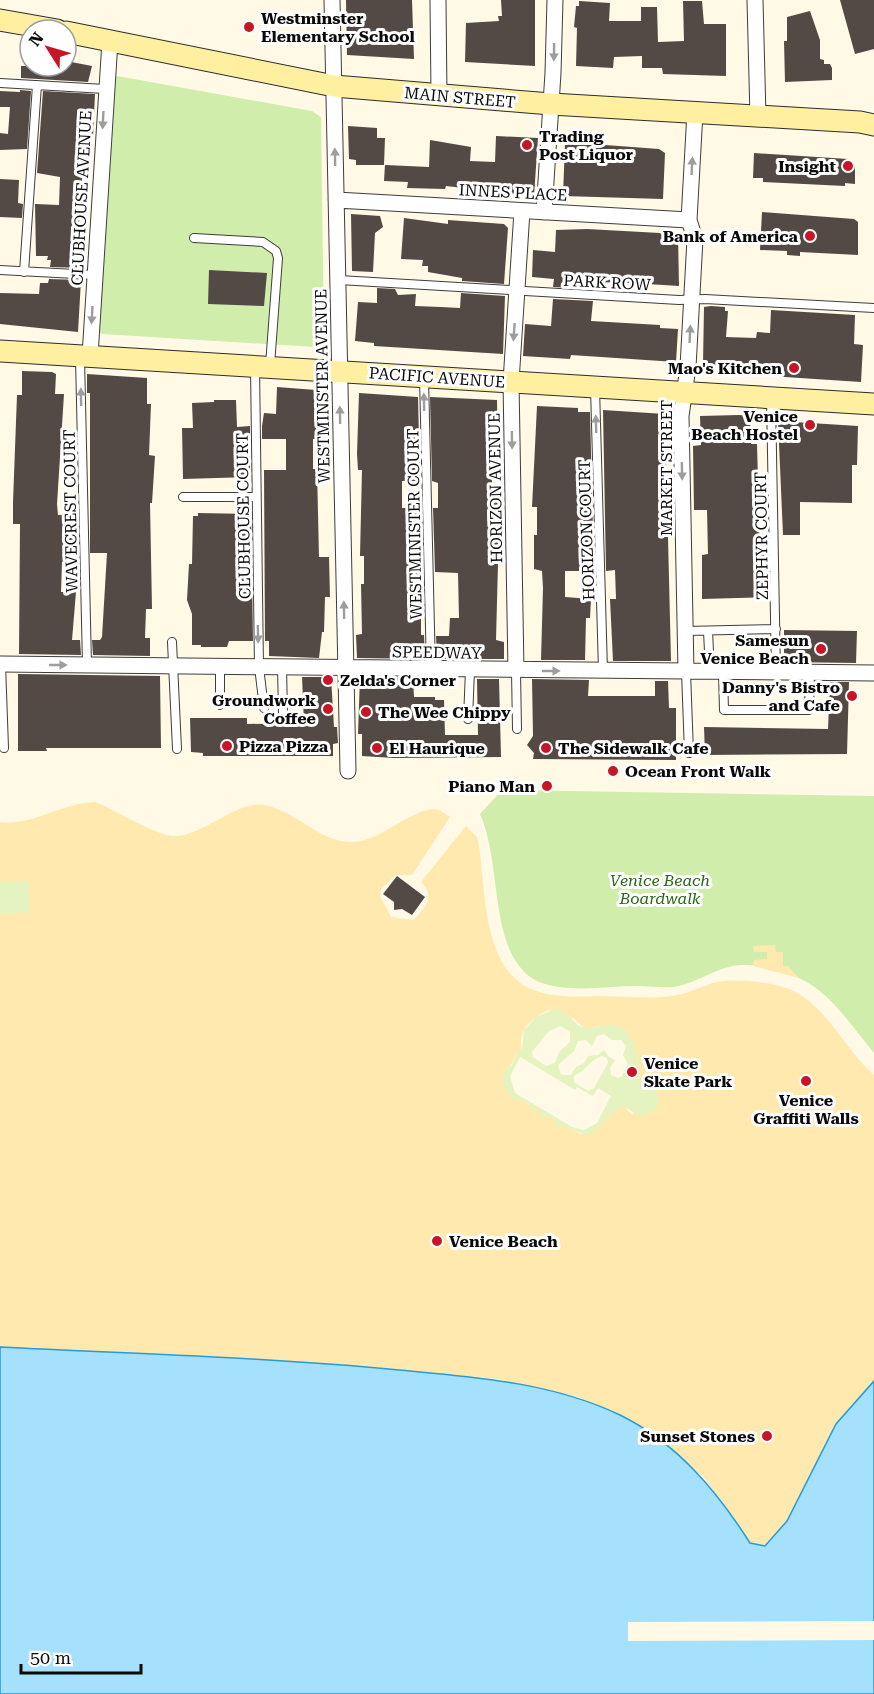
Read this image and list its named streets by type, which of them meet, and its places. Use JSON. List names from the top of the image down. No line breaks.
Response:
{"streets":{"street":["MAIN STREET","INNES PLACE","CLUBHOUSE AVENUE","PACIFIC AVENUE","WESTMINSTER AVENUE","MARKET STREET","HORIZON AVENUE","SPEEDWAY"],"lane":["PARK ROW","WAVECREST COURT","CLUBHOUSE COURT","WESTMINISTER COURT","HORIZON COURT","ZEPHYR COURT"]},"crossings":[["MAIN STREET","CLUBHOUSE AVENUE"],["MAIN STREET","WESTMINSTER AVENUE"],["MAIN STREET","MARKET STREET"],["INNES PLACE","WESTMINSTER AVENUE"],["INNES PLACE","MARKET STREET"],["INNES PLACE","HORIZON AVENUE"],["CLUBHOUSE AVENUE","PACIFIC AVENUE"],["CLUBHOUSE AVENUE","WAVECREST COURT"],["PARK ROW","WESTMINSTER AVENUE"],["PARK ROW","MARKET STREET"],["PARK ROW","HORIZON AVENUE"],["PACIFIC AVENUE","WESTMINSTER AVENUE"],["PACIFIC AVENUE","MARKET STREET"],["PACIFIC AVENUE","HORIZON AVENUE"],["PACIFIC AVENUE","WAVECREST COURT"],["PACIFIC AVENUE","CLUBHOUSE COURT"],["PACIFIC AVENUE","WESTMINISTER COURT"],["PACIFIC AVENUE","HORIZON COURT"],["PACIFIC AVENUE","ZEPHYR COURT"],["WESTMINSTER AVENUE","SPEEDWAY"],["MARKET STREET","SPEEDWAY"],["HORIZON AVENUE","SPEEDWAY"],["WAVECREST COURT","SPEEDWAY"],["CLUBHOUSE COURT","SPEEDWAY"],["WESTMINISTER COURT","SPEEDWAY"],["HORIZON COURT","SPEEDWAY"],["ZEPHYR COURT","SPEEDWAY"]],"one_way":["CLUBHOUSE AVENUE","WESTMINSTER AVENUE","HORIZON AVENUE","WAVECREST COURT","WESTMINISTER COURT","HORIZON COURT"],"parks":["Venice Beach Boardwalk"],"places":["Westminster Elementary School","Trading Post Liquor","Insight","Bank of America","Mao's Kitchen","Venice Beach Hostel","Samesun Venice Beach","Zelda's Corner","Danny's Bistro and Cafe","Groundwork Coffee","The Wee Chippy","Pizza Pizza","El Haurique","The Sidewalk Cafe","Ocean Front Walk","Piano Man","Venice Skate Park","Venice Graffiti Walls","Venice Beach","Sunset Stones"],"scale_bar":"50 m","north":"top left"}
